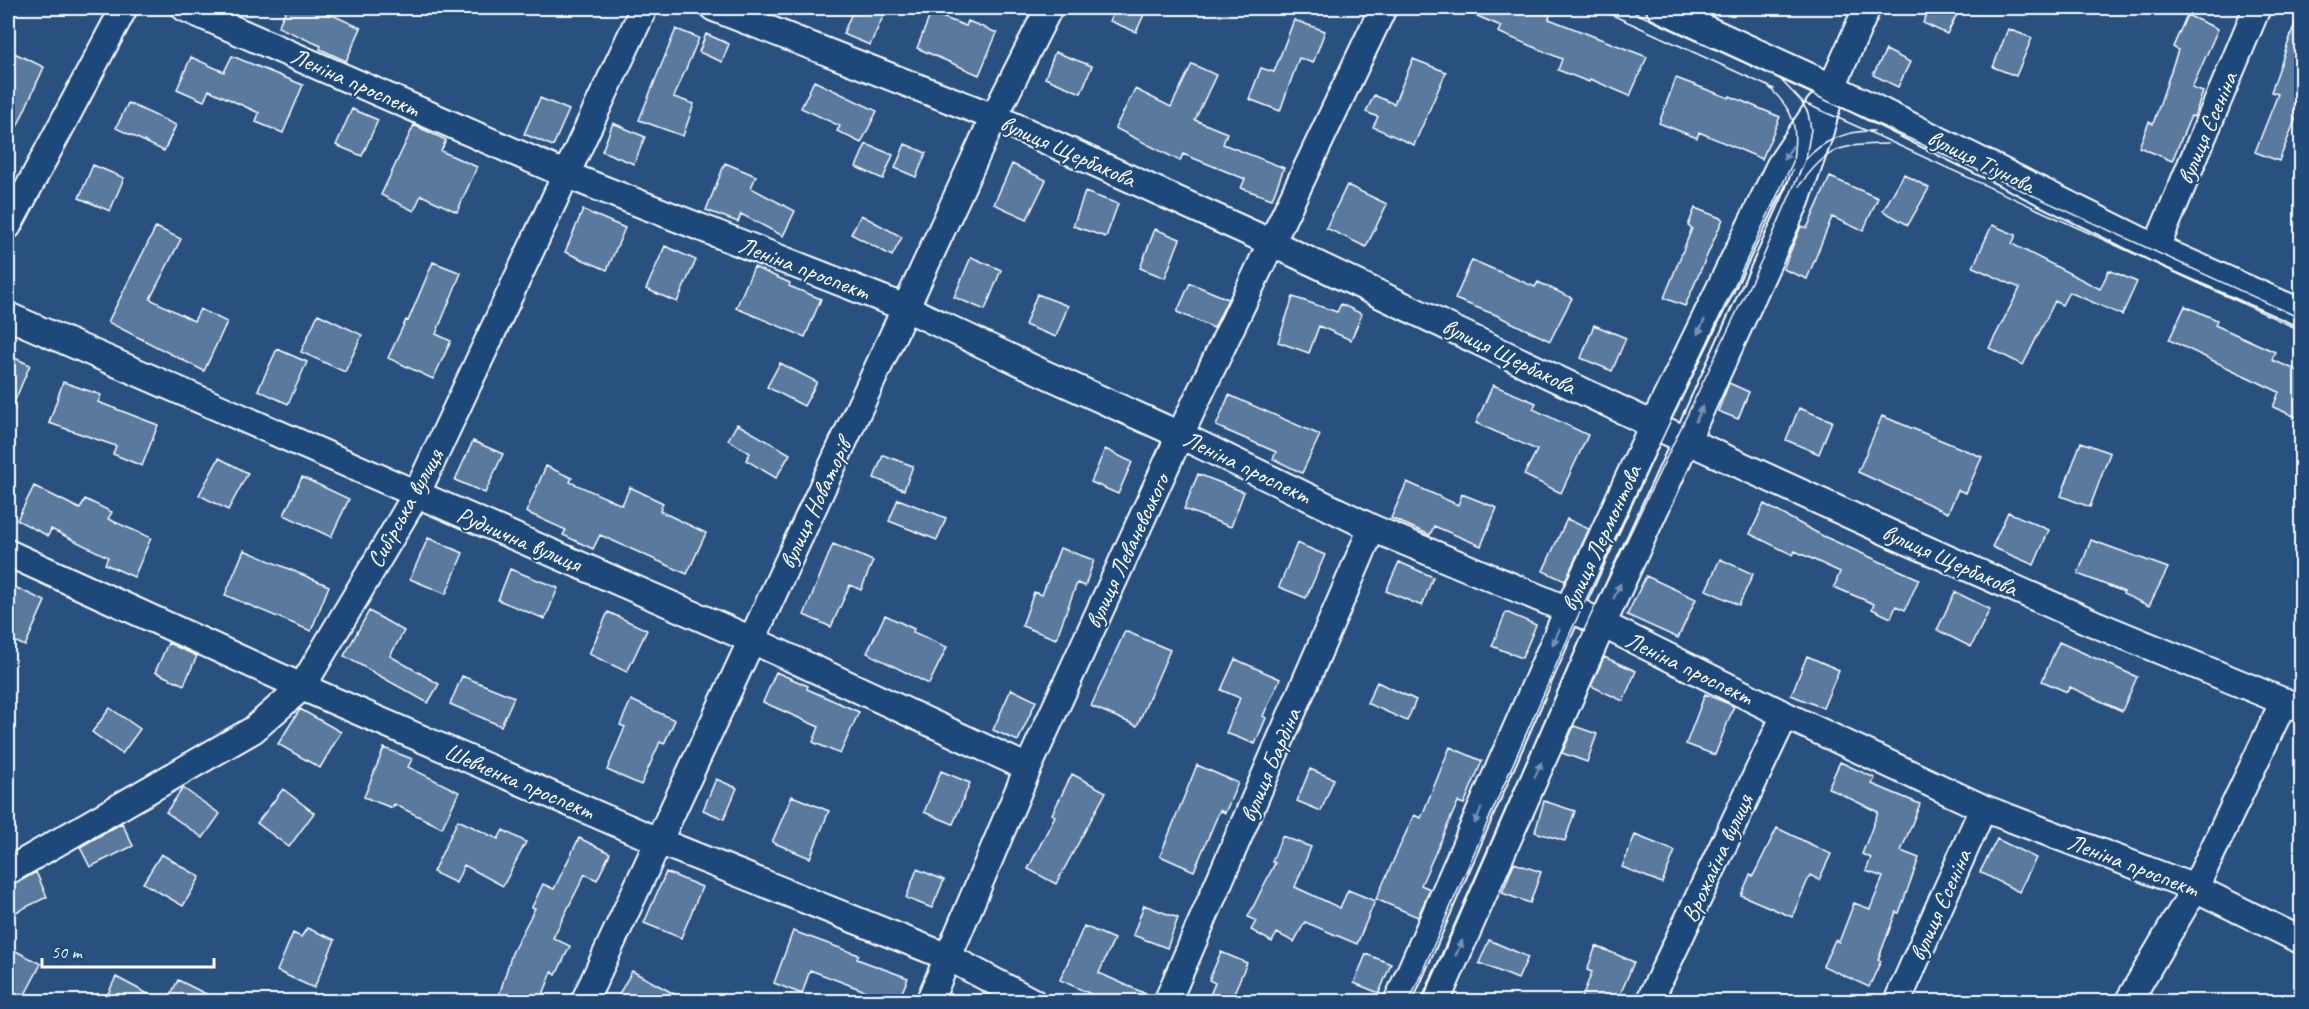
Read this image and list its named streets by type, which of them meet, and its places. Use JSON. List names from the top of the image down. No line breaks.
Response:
{"streets":{"street":["Леніна проспект","вулиця Єсеніна","вулиця Щербакова","вулиця Тіунова","вулиця Новаторів","Сибірська вулиця","вулиця Лермонтова","Руднична вулиця","вулиця Леваневського","вулиця Бардіна","Шевченка проспект","Врожайна вулиця"]},"crossings":[["Леніна проспект","вулиця Єсеніна"],["Леніна проспект","вулиця Новаторів"],["Леніна проспект","Сибірська вулиця"],["Леніна проспект","вулиця Лермонтова"],["Леніна проспект","вулиця Леваневського"],["Леніна проспект","вулиця Бардіна"],["Леніна проспект","Врожайна вулиця"],["вулиця Єсеніна","вулиця Тіунова"],["вулиця Щербакова","вулиця Новаторів"],["вулиця Щербакова","вулиця Лермонтова"],["вулиця Щербакова","вулиця Леваневського"],["вулиця Тіунова","вулиця Лермонтова"],["вулиця Новаторів","Руднична вулиця"],["вулиця Новаторів","Шевченка проспект"],["Сибірська вулиця","Руднична вулиця"],["Сибірська вулиця","Шевченка проспект"],["Руднична вулиця","вулиця Леваневського"],["вулиця Леваневського","Шевченка проспект"]],"scale_bar":"50 m"}
